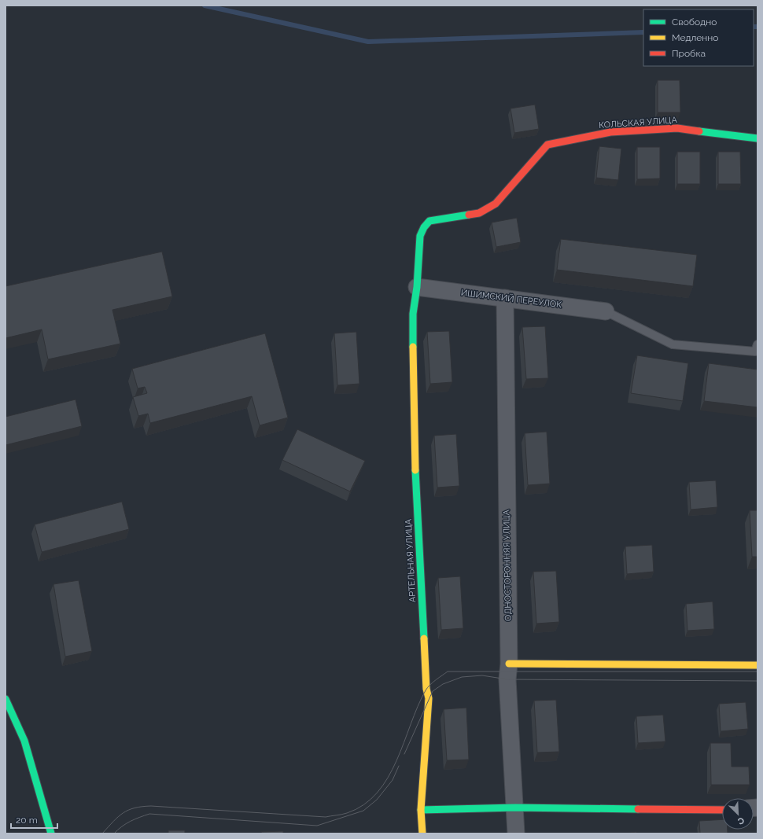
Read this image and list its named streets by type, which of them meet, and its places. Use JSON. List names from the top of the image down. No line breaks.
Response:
{"streets":{"street":["КОЛЬСКАЯ УЛИЦА","ИШИМСКИЙ ПЕРЕУЛОК","АРТЕЛЬНАЯ УЛИЦА","ОДНОСТОРОННЯЯ УЛИЦА"]},"crossings":[["КОЛЬСКАЯ УЛИЦА","ИШИМСКИЙ ПЕРЕУЛОК"],["КОЛЬСКАЯ УЛИЦА","АРТЕЛЬНАЯ УЛИЦА"],["ИШИМСКИЙ ПЕРЕУЛОК","АРТЕЛЬНАЯ УЛИЦА"],["ИШИМСКИЙ ПЕРЕУЛОК","ОДНОСТОРОННЯЯ УЛИЦА"]],"legend":["Свободно","Медленно","Пробка"],"scale_bar":"20 m","north":"bottom right"}
